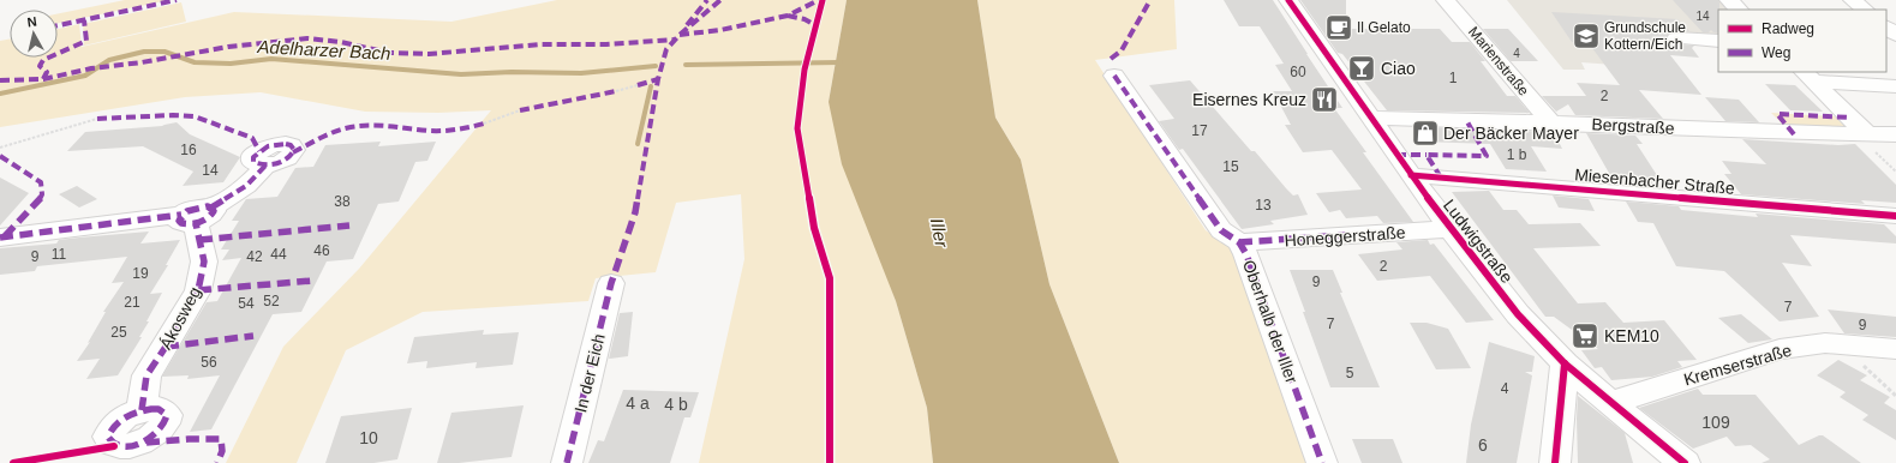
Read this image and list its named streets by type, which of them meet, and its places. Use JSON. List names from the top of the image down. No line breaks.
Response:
{"streets":{"street":["Marienstraße","Bergstraße","Miesenbacher Straße","Honeggerstraße","Ludwigstraße","Ákosweg","Oberhalb der Iller","Kremserstraße","In der Eich"]},"crossings":[["Marienstraße","Bergstraße"],["Bergstraße","Ludwigstraße"],["Miesenbacher Straße","Ludwigstraße"],["Honeggerstraße","Ludwigstraße"],["Honeggerstraße","Oberhalb der Iller"],["Ludwigstraße","Kremserstraße"]],"water":["Adelharzer Bach","Iller"],"places":{"cafe":["Il Gelato"],"school or university":["Grundschule Kottern/Eich"],"bar":["Ciao"],"restaurant":["Eisernes Kreuz"],"shop":["Der Bäcker Mayer"],"supermarket":["KEM10"]},"house_numbers":["14","4","60","1","2","17","16","1 b","15","14","38","13","46","11","44","9","42","2","19","9","52","21","54","7","7","9","25","56","5","4","4 a","4 b","109","10","6"],"legend":["Radweg","Weg"],"north":"top"}
